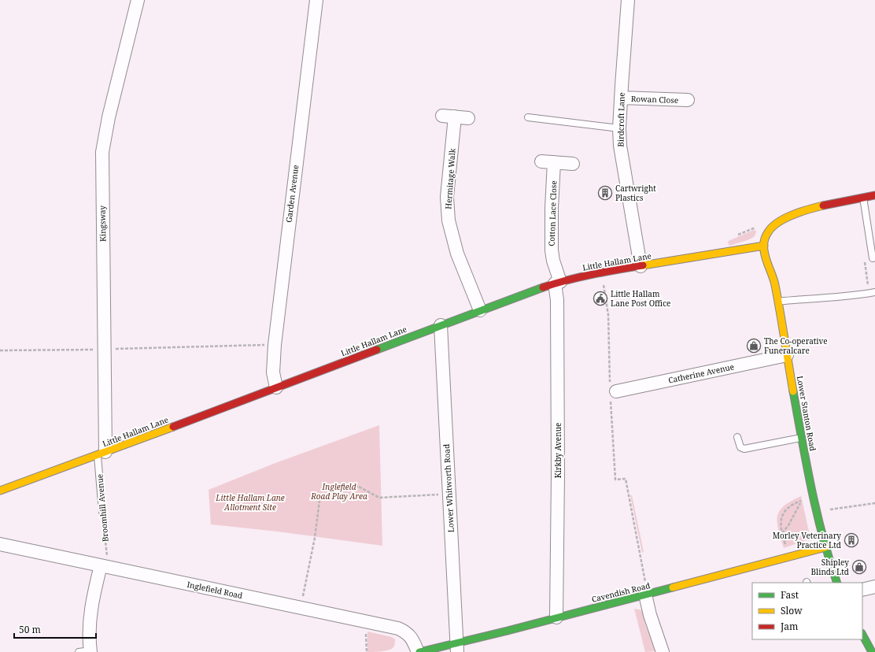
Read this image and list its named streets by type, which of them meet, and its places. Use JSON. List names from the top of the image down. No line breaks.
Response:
{"streets":{"street":["Rowan Close","Birdcroft Lane","Hermitage Walk","Garden Avenue","Cotton Lace Close","Kingsway","Little Hallam Lane","Catherine Avenue","Lower Stanton Road","Kirkby Avenue","Lower Whitworth Road","Inglefield Road","Cavendish Road"],"lane":["Broomhill Avenue"]},"crossings":[["Rowan Close","Birdcroft Lane"],["Birdcroft Lane","Little Hallam Lane"],["Hermitage Walk","Little Hallam Lane"],["Garden Avenue","Little Hallam Lane"],["Cotton Lace Close","Little Hallam Lane"],["Cotton Lace Close","Kirkby Avenue"],["Kingsway","Little Hallam Lane"],["Kingsway","Broomhill Avenue"],["Little Hallam Lane","Lower Stanton Road"],["Little Hallam Lane","Kirkby Avenue"],["Little Hallam Lane","Lower Whitworth Road"],["Little Hallam Lane","Broomhill Avenue"],["Catherine Avenue","Lower Stanton Road"],["Lower Stanton Road","Cavendish Road"],["Kirkby Avenue","Cavendish Road"],["Lower Whitworth Road","Cavendish Road"],["Broomhill Avenue","Inglefield Road"],["Inglefield Road","Cavendish Road"]],"parks":["Inglefield Road Play Area","Little Hallam Lane Allotment Site"],"places":{"building":["Cartwright Plastics","Morley Veterinary Practice Ltd"],"public building":["Little Hallam Lane Post Office"],"shop":["The Co-operative Funeralcare","Shipley Blinds Ltd"]},"legend":["Fast","Slow","Jam"],"scale_bar":"50 m"}
